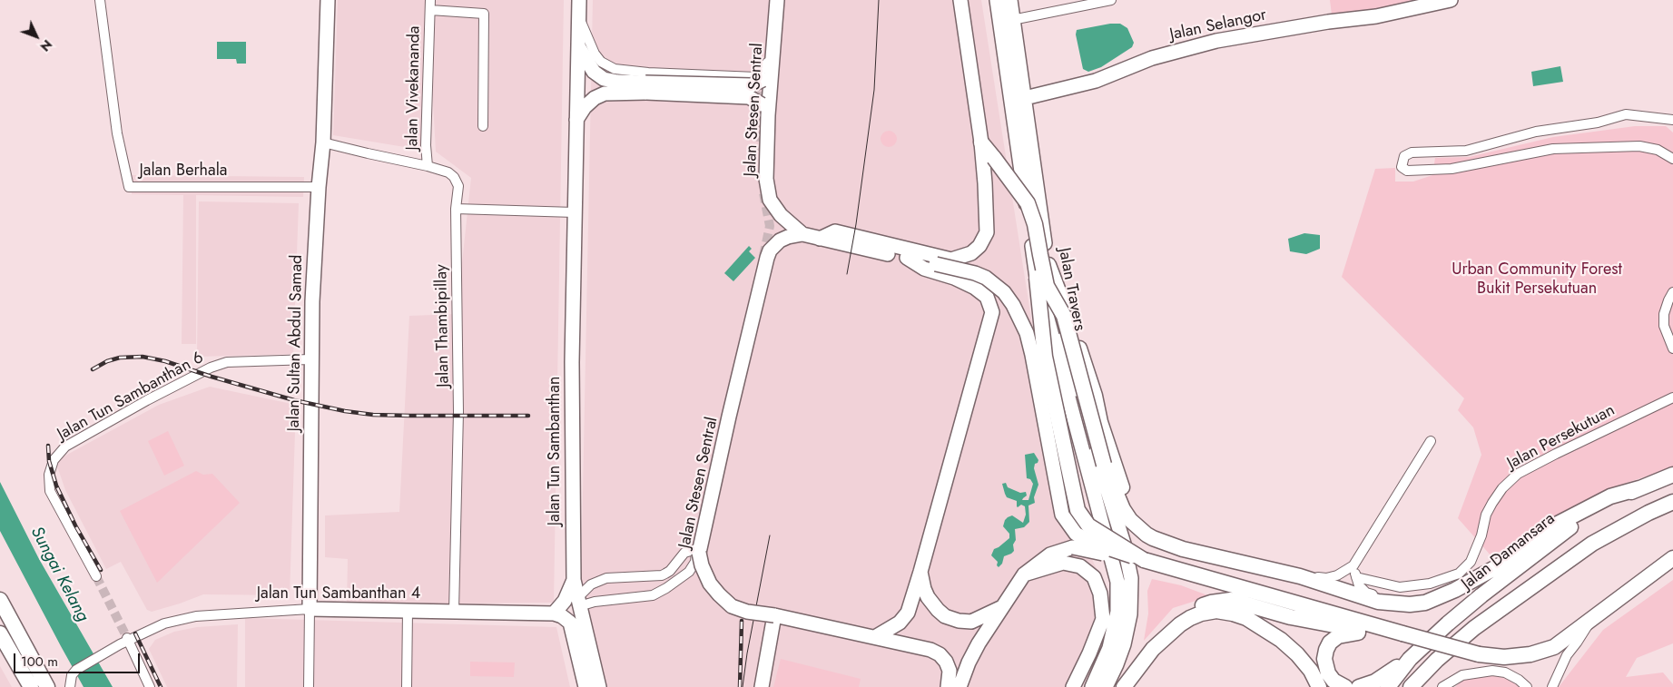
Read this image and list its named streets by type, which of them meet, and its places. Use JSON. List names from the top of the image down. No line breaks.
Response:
{"streets":{"main road":["Jalan Selangor","Jalan Stesen Sentral","Jalan Travers","Jalan Sultan Abdul Samad","Jalan Tun Sambanthan","Jalan Damansara","Jalan Tun Sambanthan 4"],"street":["Jalan Vivekananda","Jalan Berhala","Jalan Thambipillay","Jalan Tun Sambanthan 6","Jalan Persekutuan"]},"crossings":[["Jalan Selangor","Jalan Travers"],["Jalan Vivekananda","Jalan Thambipillay"],["Jalan Berhala","Jalan Sultan Abdul Samad"],["Jalan Thambipillay","Jalan Sultan Abdul Samad"],["Jalan Thambipillay","Jalan Tun Sambanthan 4"],["Jalan Sultan Abdul Samad","Jalan Tun Sambanthan 6"],["Jalan Sultan Abdul Samad","Jalan Tun Sambanthan 4"]],"water":["Sungai Kelang"],"parks":["Urban Community Forest Bukit Persekutuan"],"scale_bar":"100 m","north":"bottom right"}
